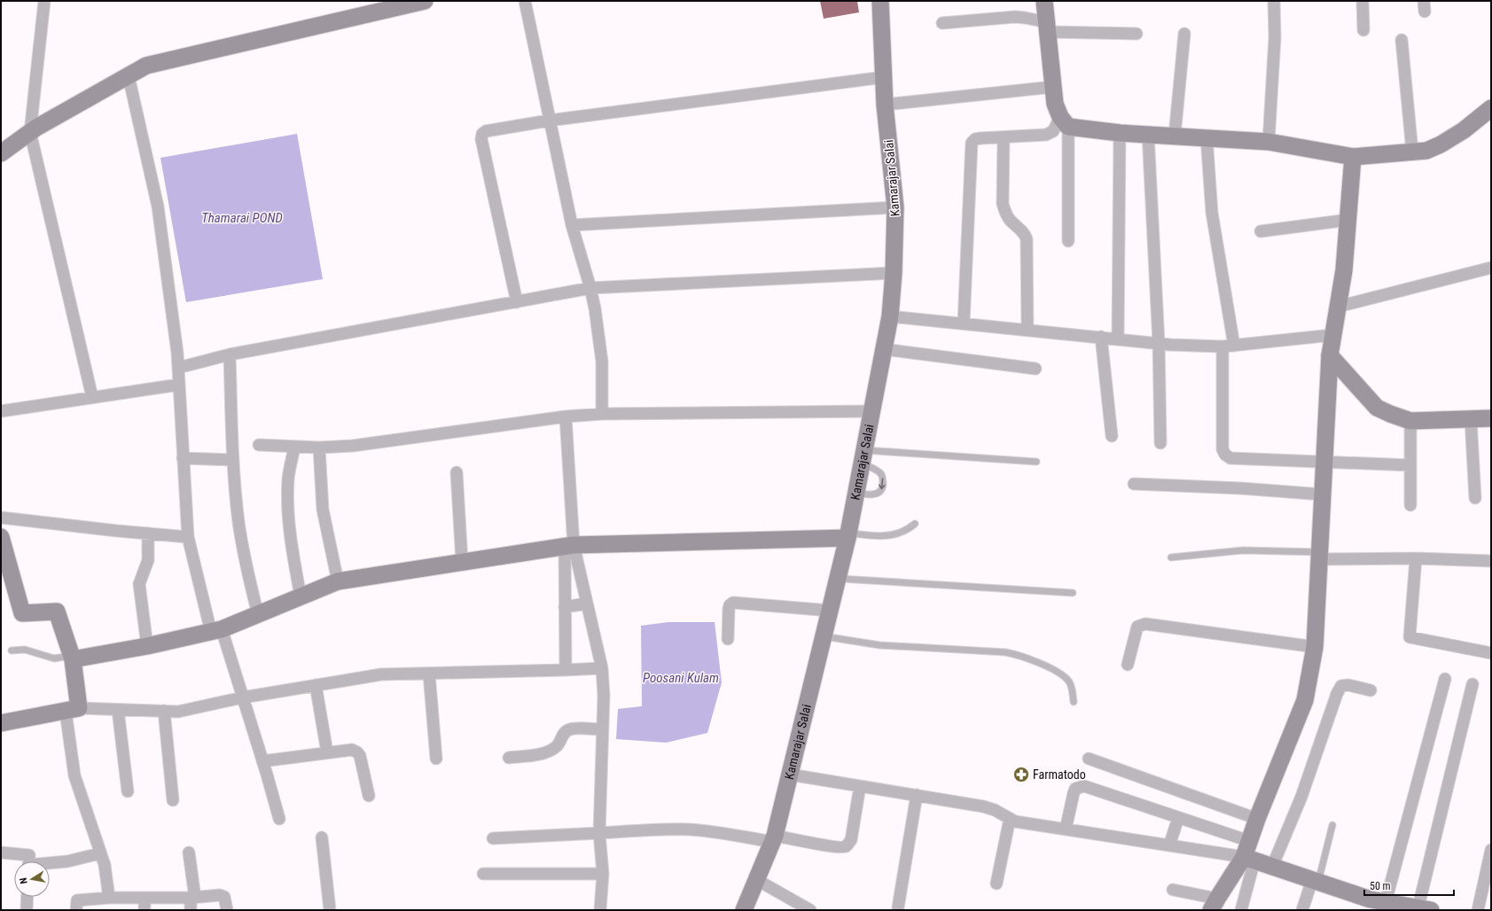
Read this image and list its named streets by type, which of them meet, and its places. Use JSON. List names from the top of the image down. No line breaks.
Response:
{"streets":{"street":["Kamarajar Salai"]},"water":["Thamarai POND","Poosani Kulam"],"places":{"pharmacy":["Farmatodo"]},"scale_bar":"50 m","north":"left"}
